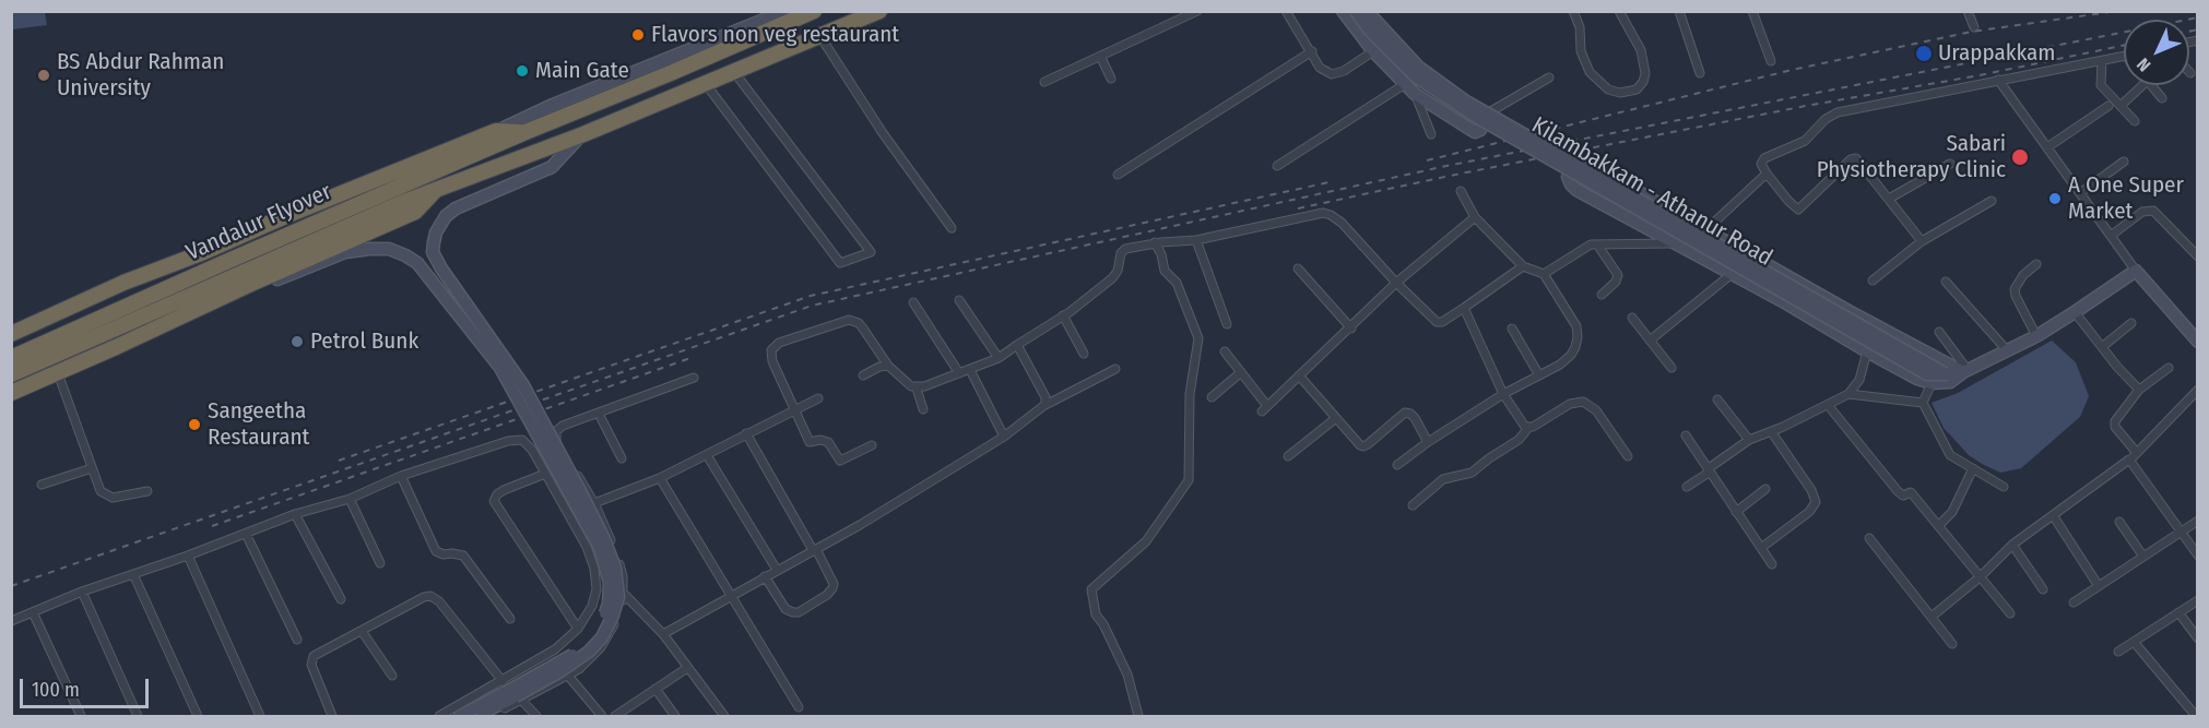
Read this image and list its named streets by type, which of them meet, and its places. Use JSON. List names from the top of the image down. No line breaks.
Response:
{"streets":{"highway":["Vandalur Flyover"],"street":["Kilambakkam - Athanur Road"]},"places":["Flavors non veg restaurant","Urappakkam","Main Gate","BS Abdur Rahman University","Sabari Physiotherapy Clinic","A One Super Market","Petrol Bunk","Sangeetha Restaurant"],"scale_bar":"100 m","north":"bottom left"}
